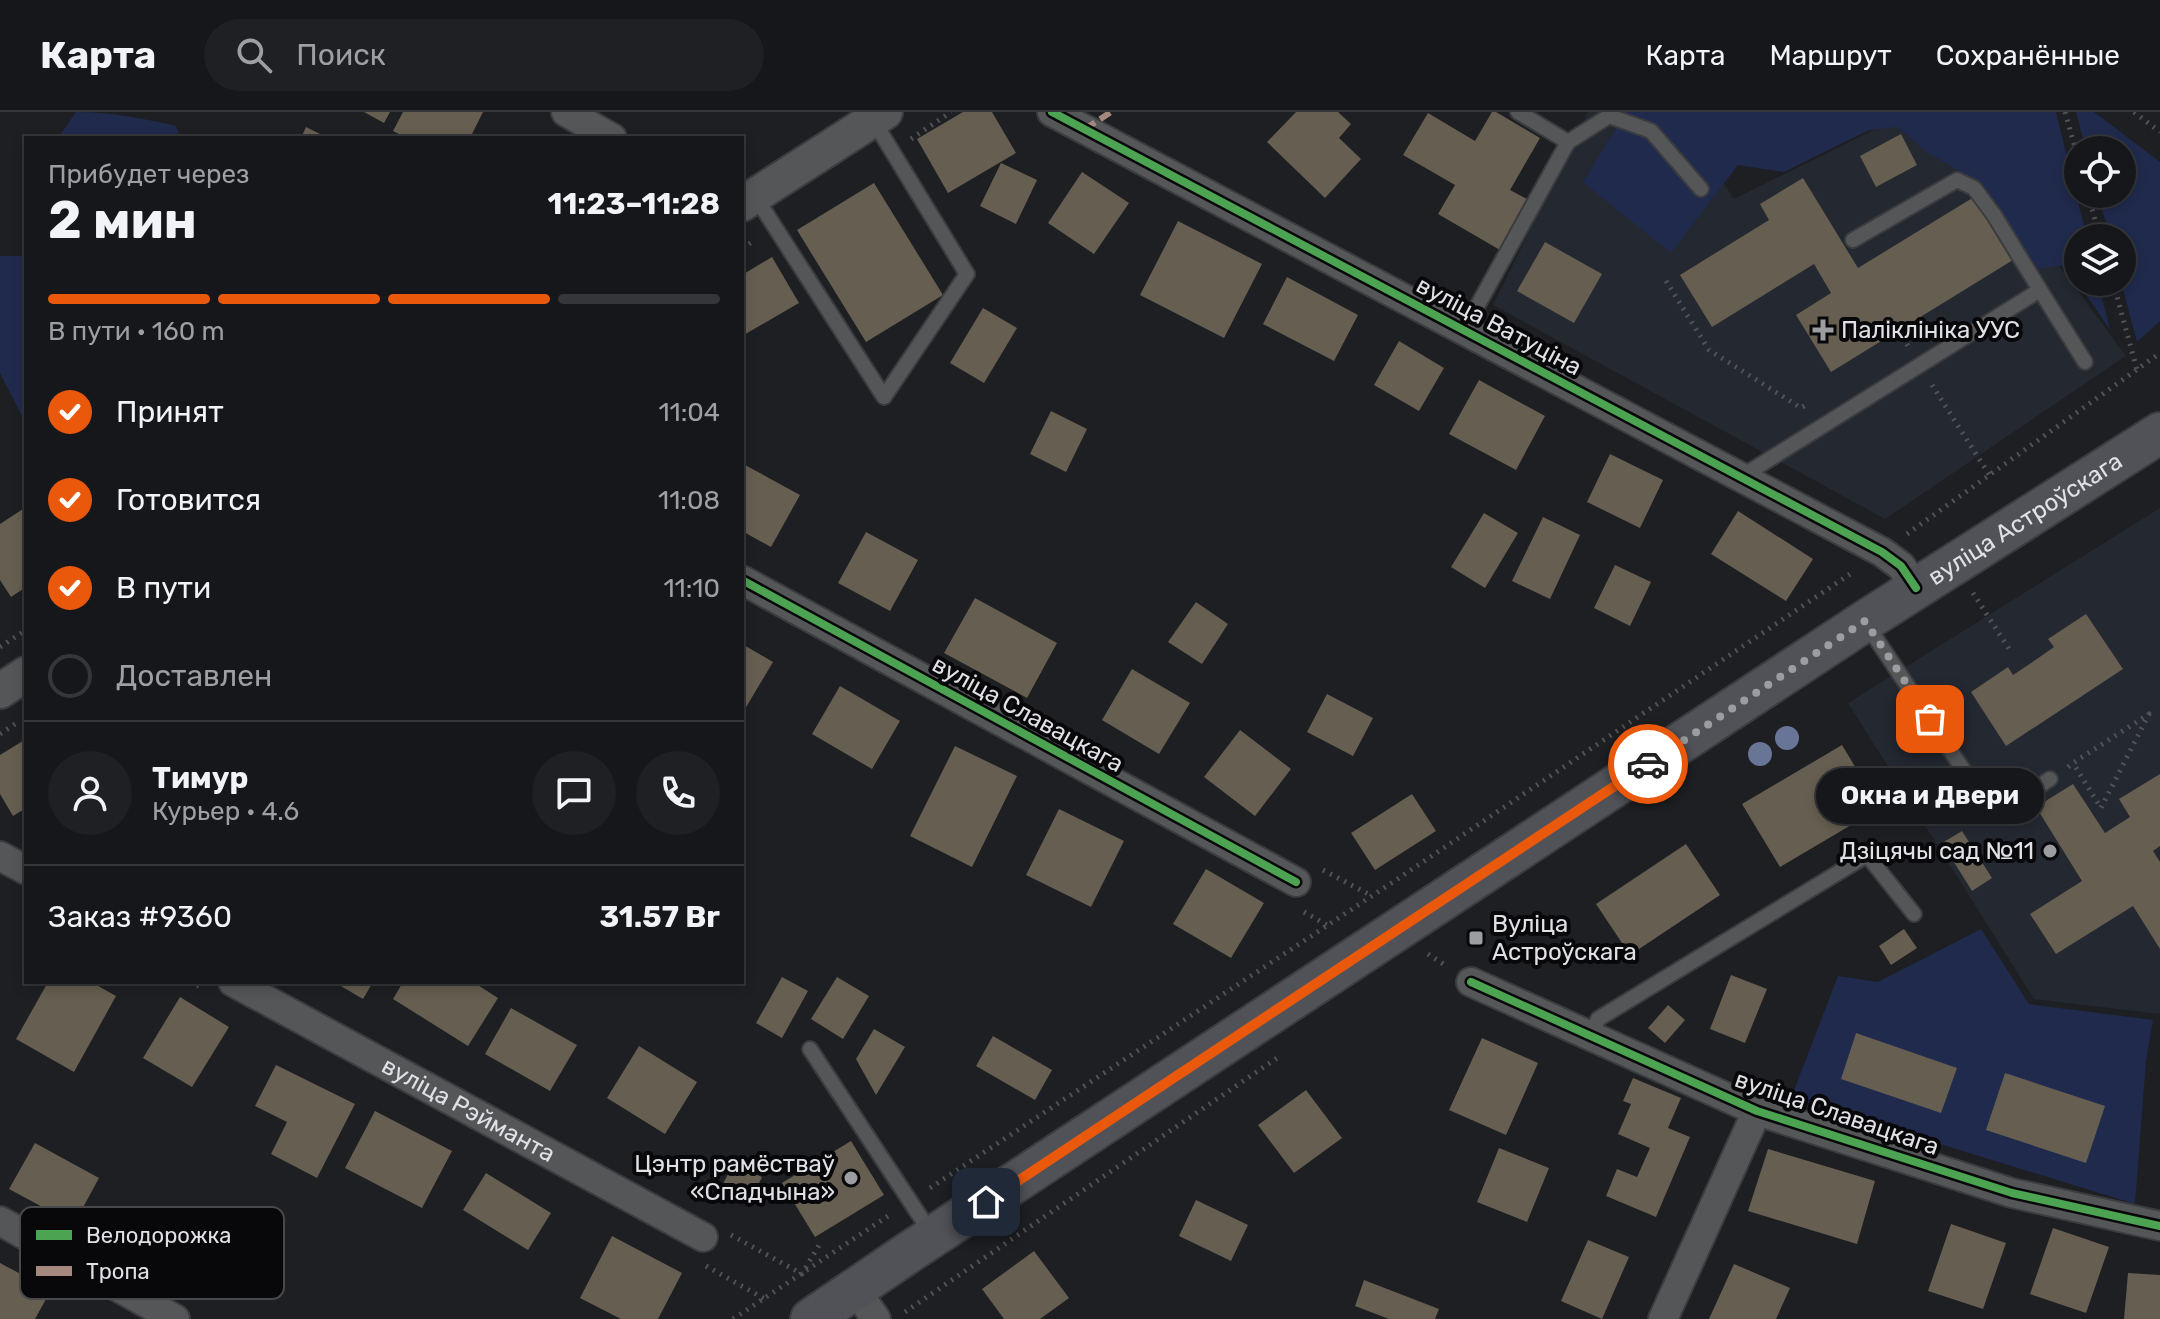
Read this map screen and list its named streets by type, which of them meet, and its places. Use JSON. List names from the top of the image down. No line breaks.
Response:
{"streets":{"main road":["вуліца Астроўскага"],"street":["вуліца Ватуціна","вуліца Славацкага","вуліца Рэйманта"]},"crossings":[["вуліца Ватуціна","вуліца Астроўскага"]],"places":{"health":["Паліклініка УУС"],"other":["Окна и Двери","Дзіцячы сад №11","Цэнтр рамёстваў «Спадчына»"],"transit":["Вуліца Астроўскага"]},"legend":["Велодорожка","Тропа"],"page":{"header":"Карта","search":"Поиск","nav":["Карта","Маршрут","Сохранённые"],"heading":["2 мин","Прибудет через","11:23–11:28"],"panel":["Тимур","Курьер · 4.6","Заказ #9360","31.57 Br"],"bar":"В пути · 160 m","list":[["Принят","11:04"],["Готовится","11:08"],["В пути","11:10"],"Доставлен"],"bubble":"Окна и Двери"}}
